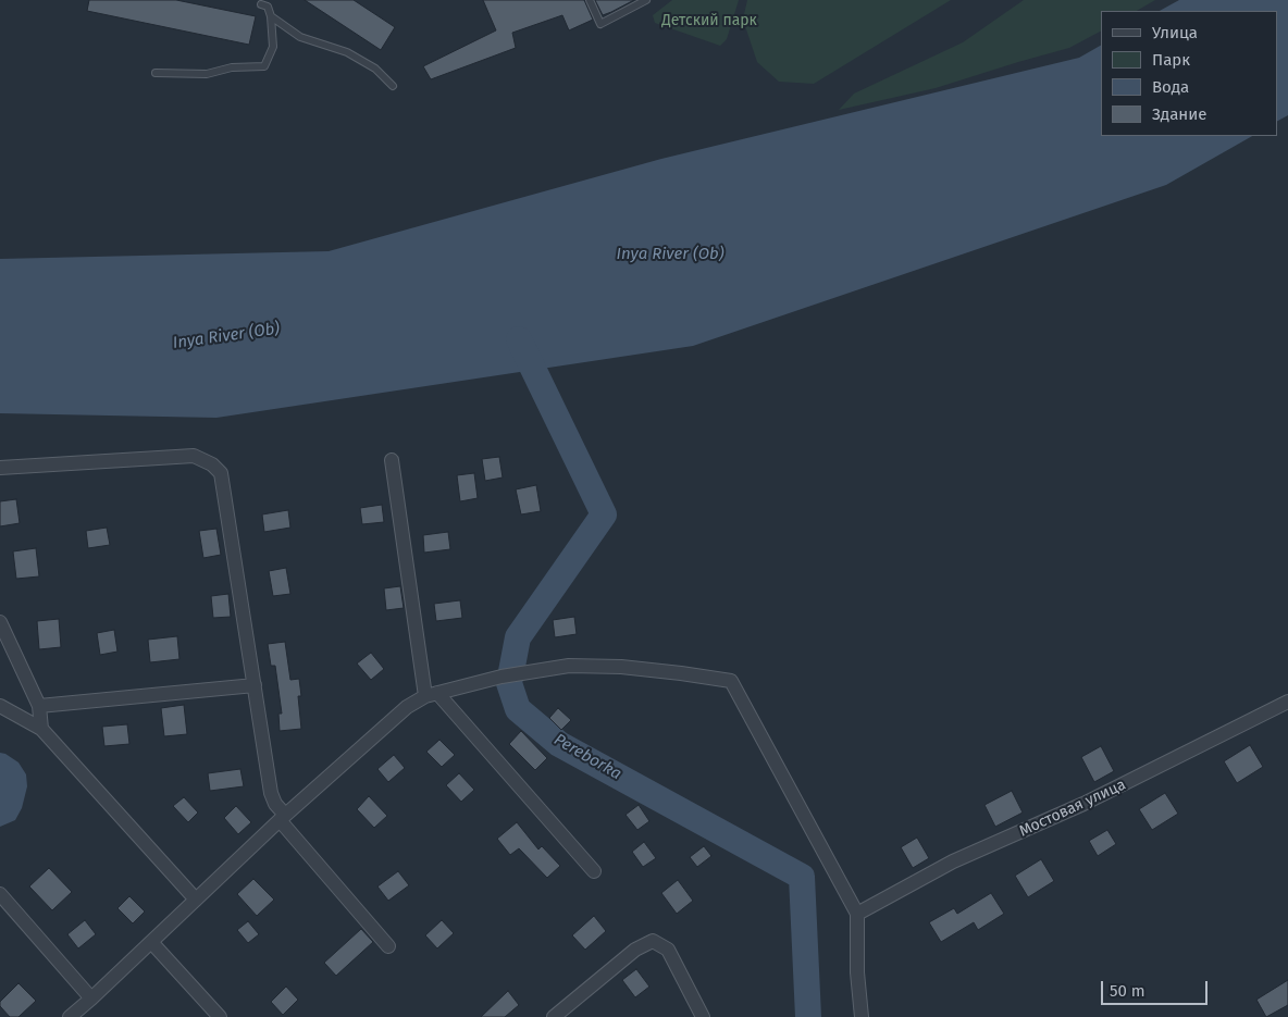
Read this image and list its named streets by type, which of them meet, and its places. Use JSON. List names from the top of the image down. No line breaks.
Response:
{"streets":{"street":["Мостовая улица"]},"water":["Inya River (Ob)","Pereborka"],"parks":["Детский парк"],"legend":["Улица","Парк","Вода","Здание"],"scale_bar":"50 m"}
